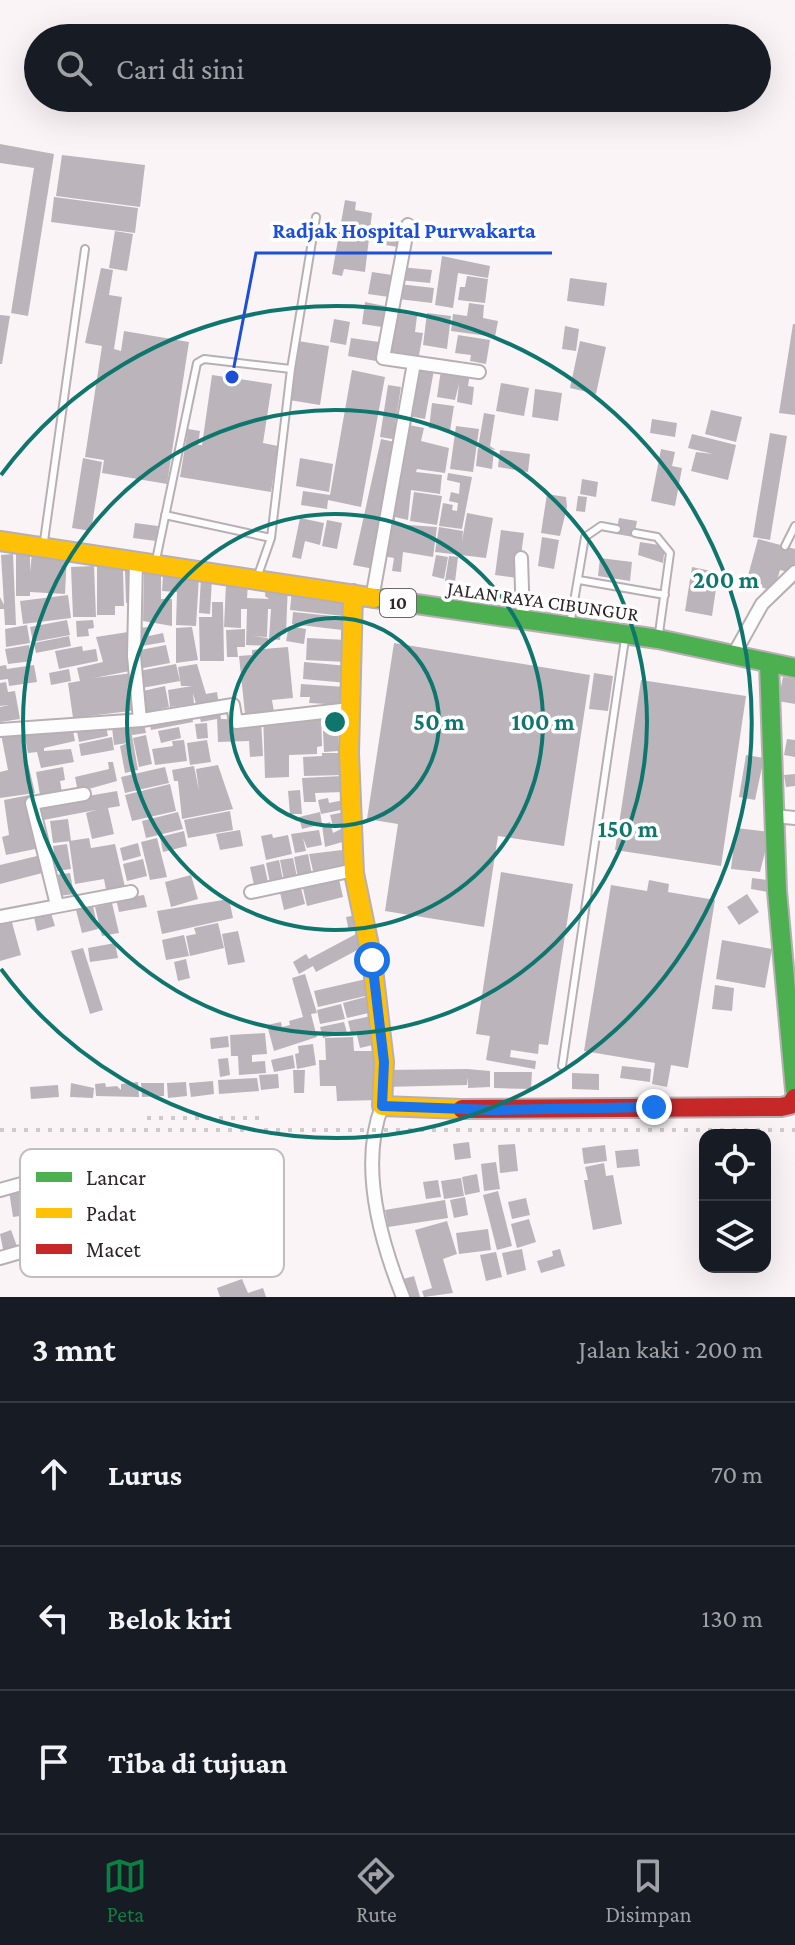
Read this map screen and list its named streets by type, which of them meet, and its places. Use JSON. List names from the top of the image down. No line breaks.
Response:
{"streets":{"main road":["JALAN RAYA CIBUNGUR","10"]},"places":["Radjak Hospital Purwakarta"],"legend":["Lancar","Padat","Macet"],"page":{"search":"Cari di sini","heading":["3 mnt","Jalan kaki · 200 m"],"list":[["Lurus","70 m"],["Belok kiri","130 m"],"Tiba di tujuan"],"nav":["Peta","Rute","Disimpan"]},"rings":["200 m","50 m","100 m","150 m"]}
